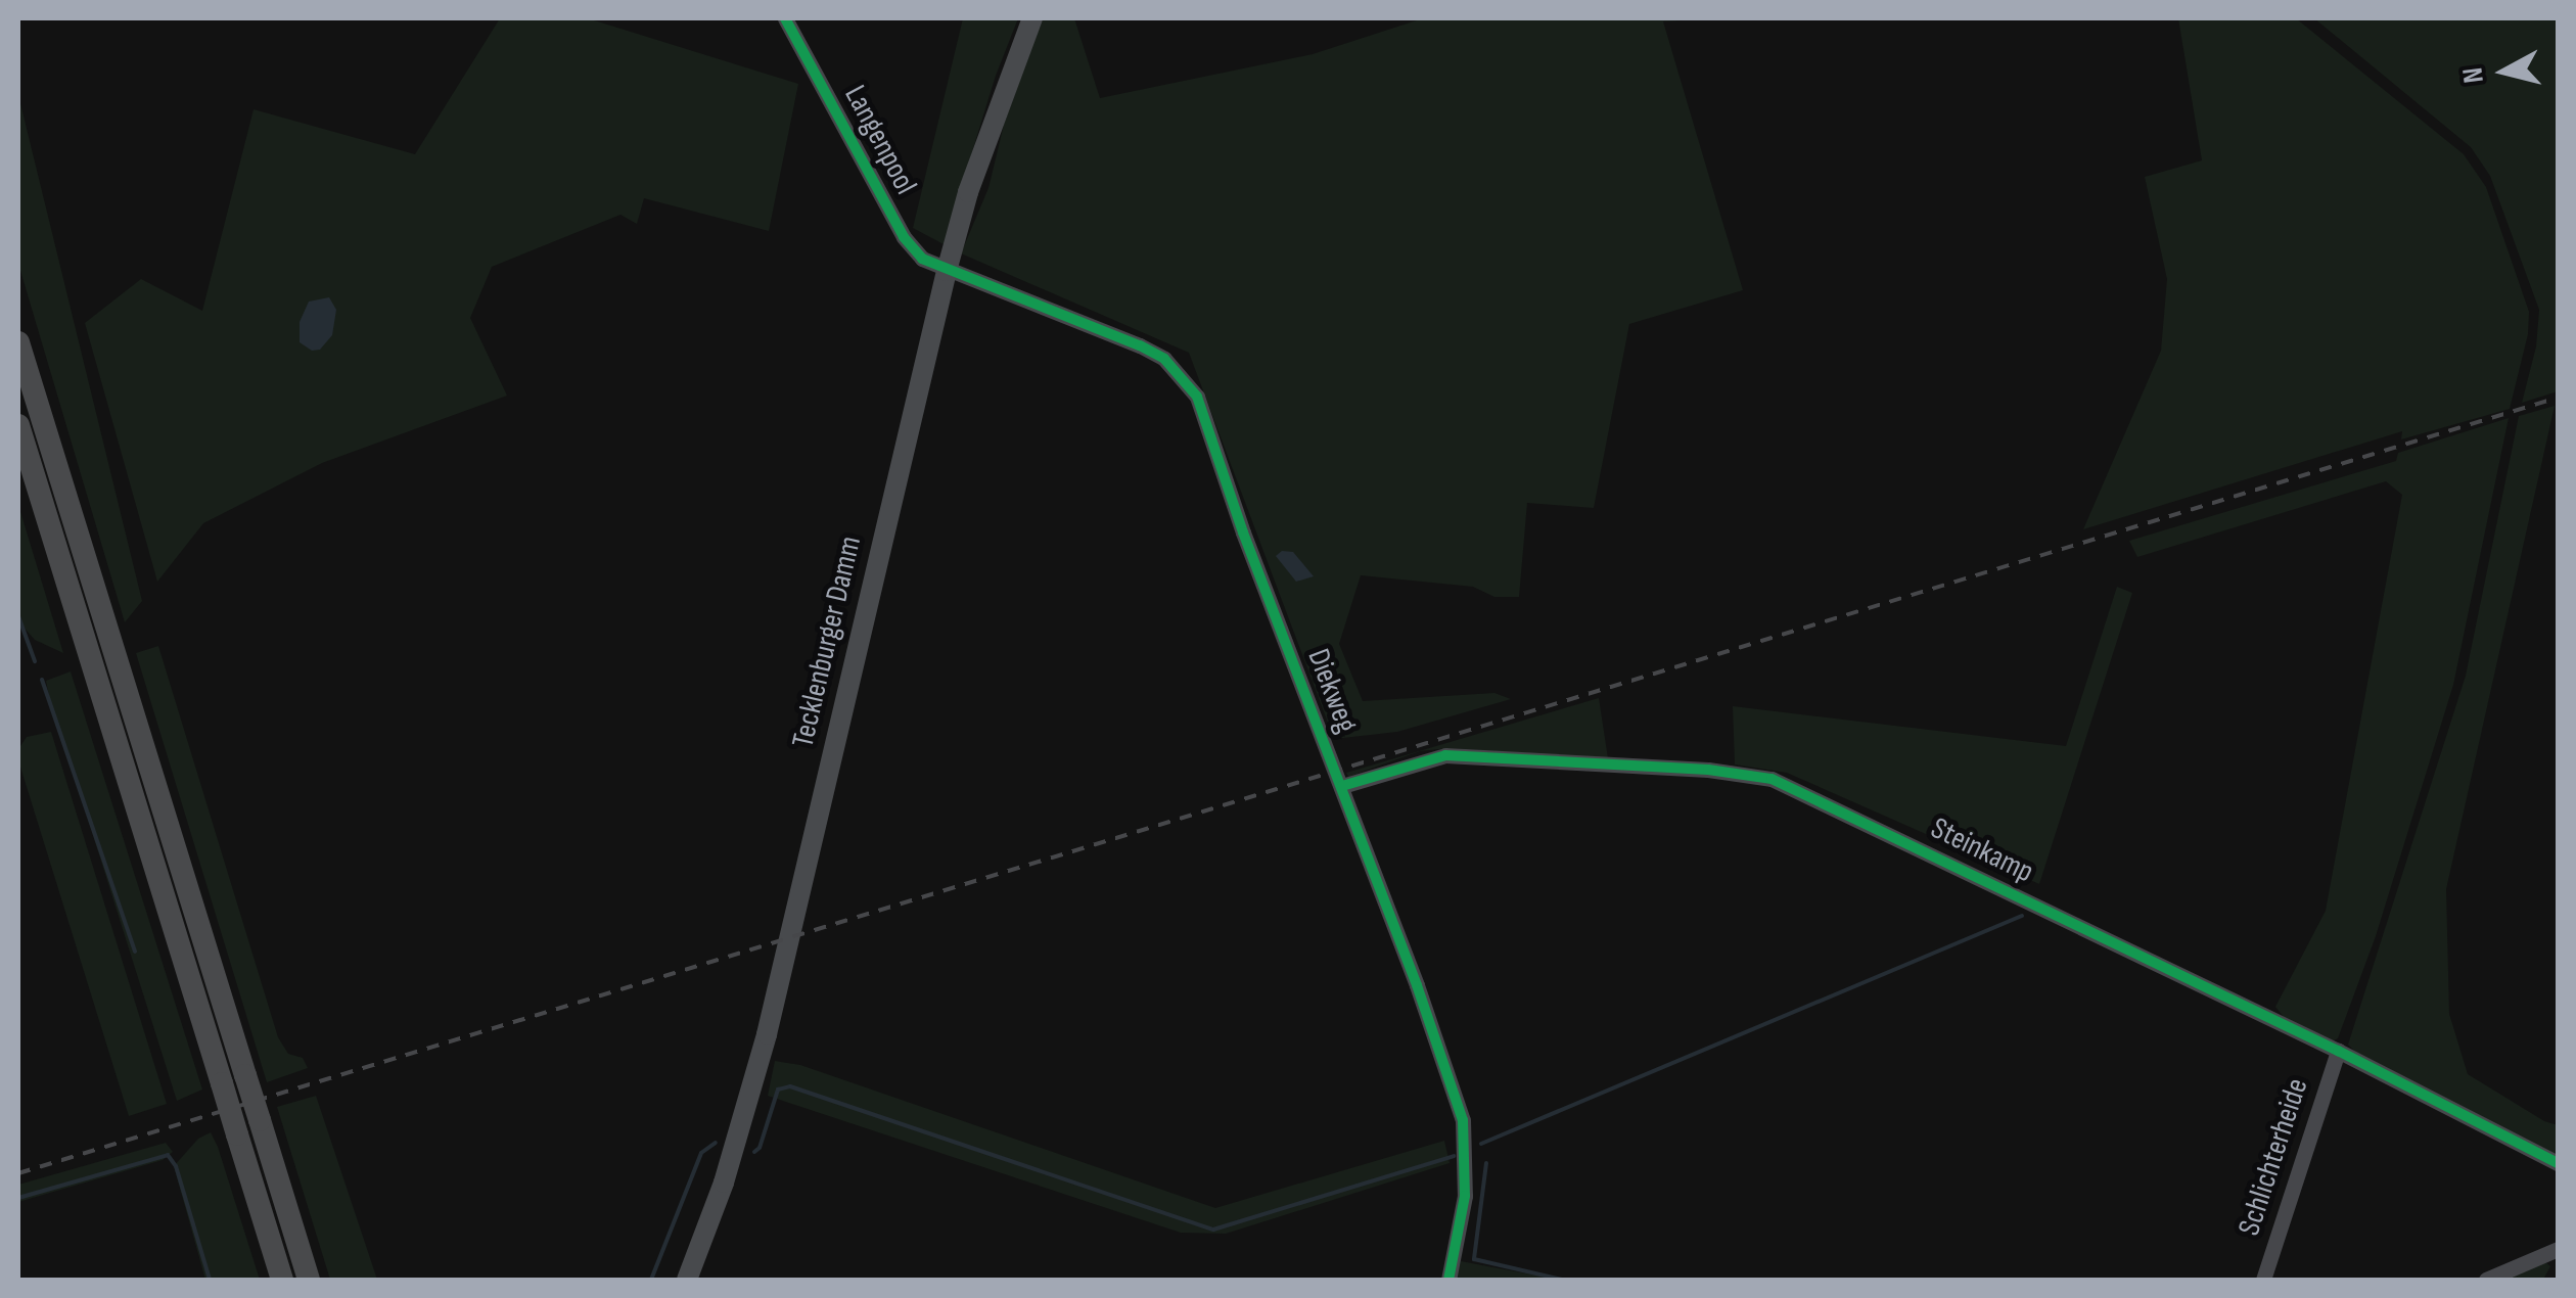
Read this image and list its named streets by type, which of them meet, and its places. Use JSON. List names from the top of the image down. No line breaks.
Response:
{"streets":{"main road":["Tecklenburger Damm"],"street":["Langenpool","Diekweg","Steinkamp","Schlichterheide"]},"crossings":[["Langenpool","Tecklenburger Damm"],["Langenpool","Diekweg"],["Tecklenburger Damm","Diekweg"],["Diekweg","Steinkamp"],["Steinkamp","Schlichterheide"]],"north":"left"}
